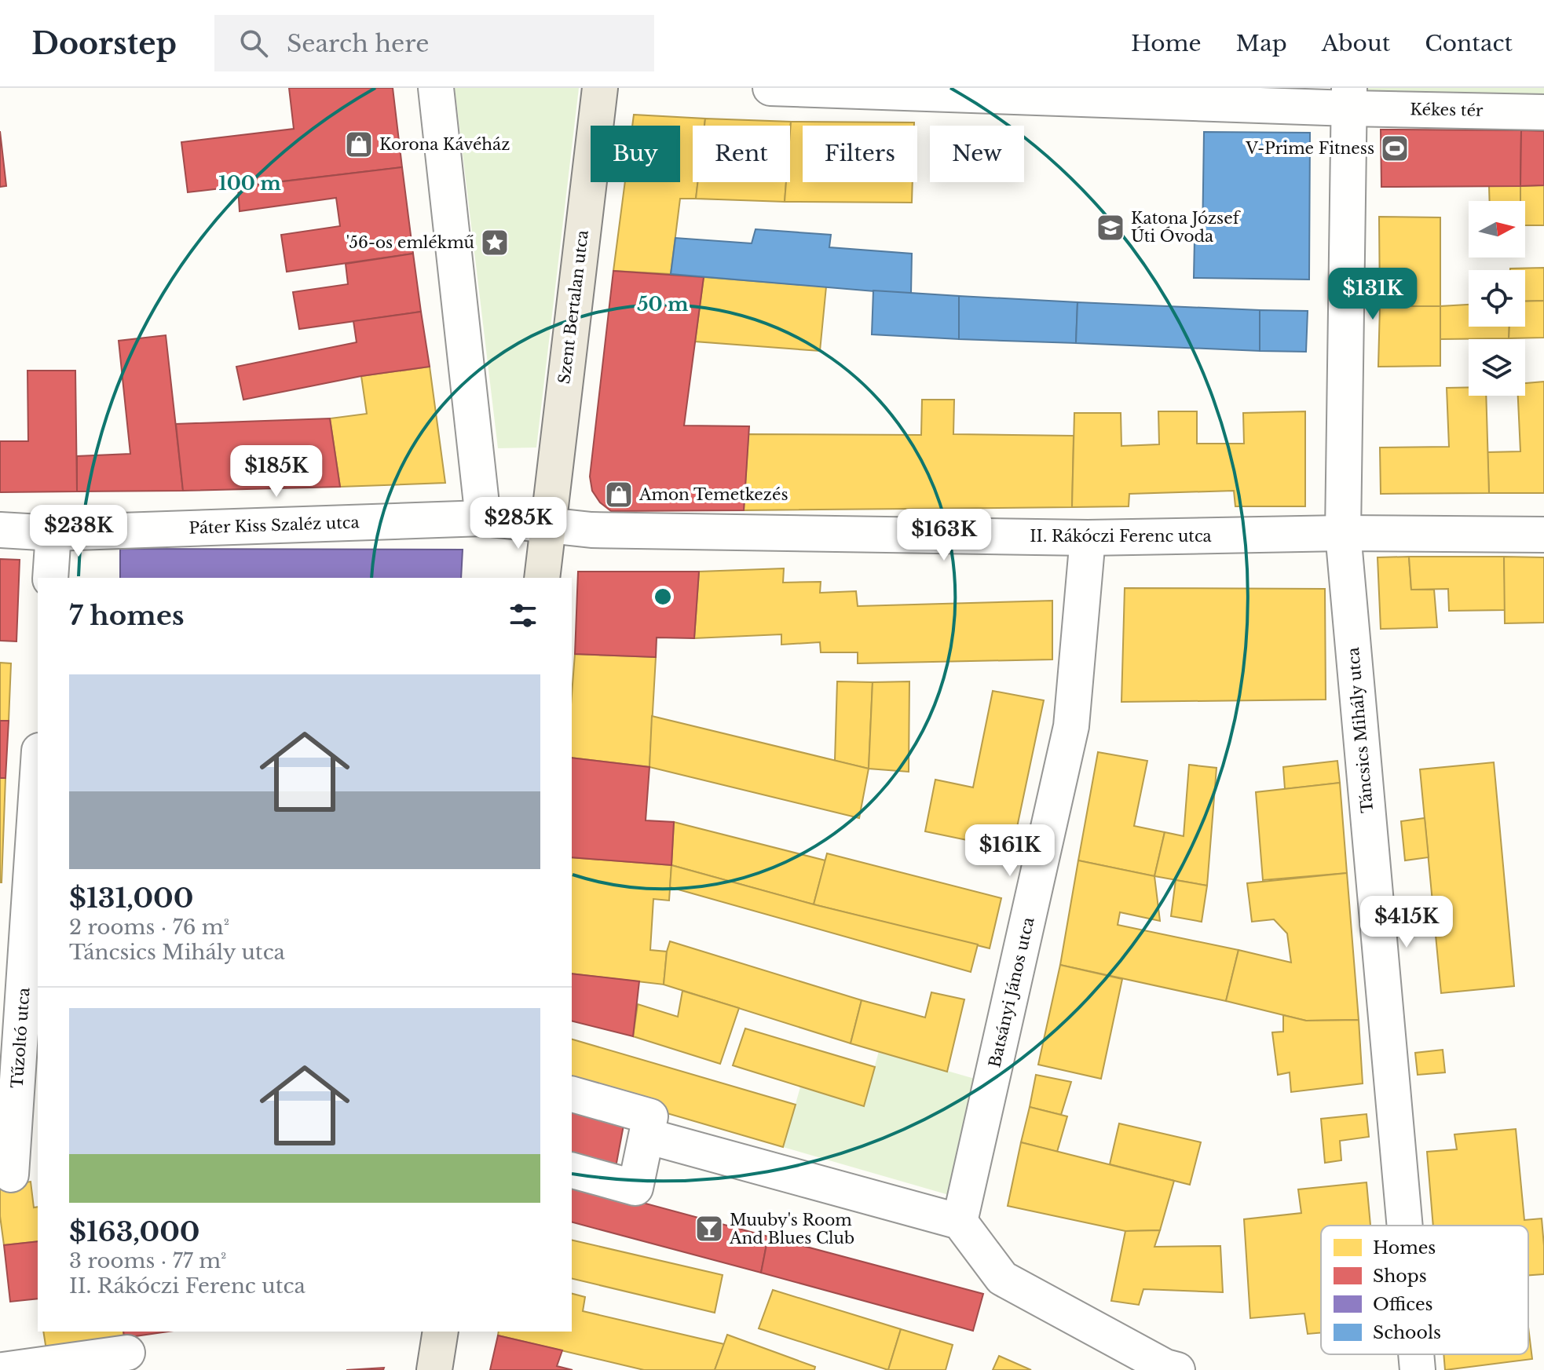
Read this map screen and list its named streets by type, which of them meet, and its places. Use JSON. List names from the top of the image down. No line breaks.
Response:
{"streets":{"main road":["Szent Bertalan utca"],"street":["Kékes tér","Páter Kiss Szaléz utca","II. Rákóczi Ferenc utca","Táncsics Mihály utca","Batsányi János utca","Tűzoltó utca"]},"crossings":[["Kékes tér","Táncsics Mihály utca"],["Szent Bertalan utca","Páter Kiss Szaléz utca"],["Szent Bertalan utca","II. Rákóczi Ferenc utca"],["Páter Kiss Szaléz utca","II. Rákóczi Ferenc utca"],["II. Rákóczi Ferenc utca","Táncsics Mihály utca"],["II. Rákóczi Ferenc utca","Batsányi János utca"]],"places":{"shop":["Korona Kávéház","Amon Temetkezés"],"sports":["V-Prime Fitness"],"school or university":["Katona József Úti Óvoda"],"place":["'56-os emlékmű"],"bar":["Muuby's Room And Blues Club"]},"legend":["Homes","Shops","Offices","Schools"],"north":"right","page":{"header":"Doorstep","search":"Search here","nav":["Home","Map","About","Contact"],"chip":["Buy","Rent","Filters","New"],"price":["$131K","$185K","$285K","$238K","$163K","$161K","$415K"],"heading":"7 homes","list":[{"name":"$131,000","note":"2 rooms · 76 m² · Táncsics Mihály utca"},{"name":"$163,000","note":"3 rooms · 77 m² · II. Rákóczi Ferenc utca"}]},"rings":["100 m","50 m"]}
